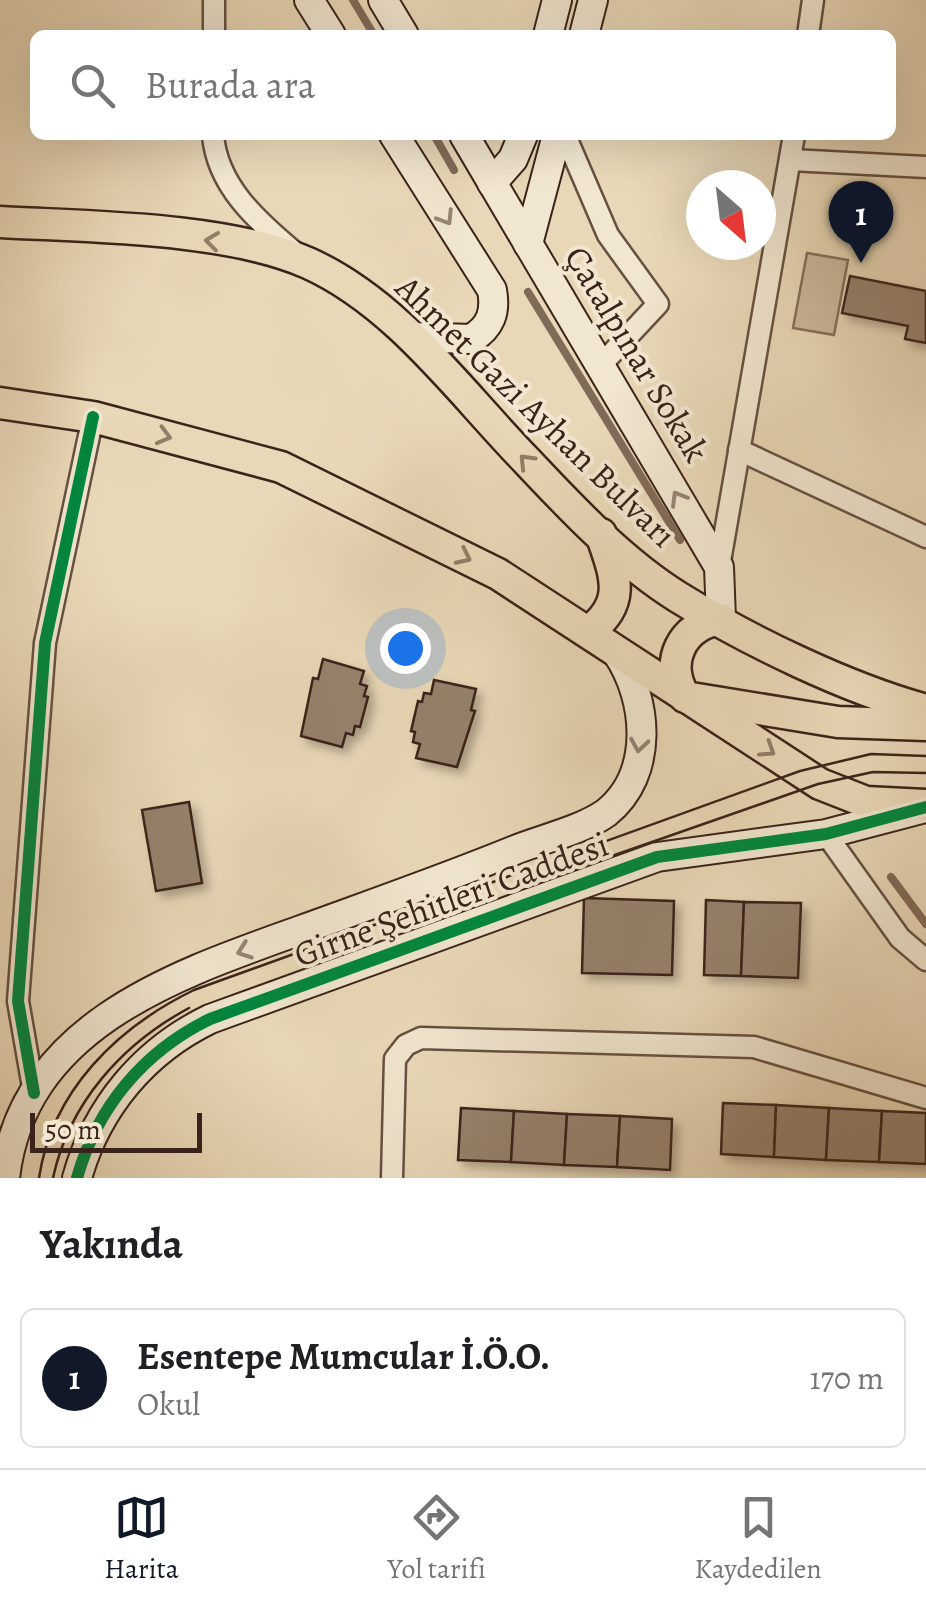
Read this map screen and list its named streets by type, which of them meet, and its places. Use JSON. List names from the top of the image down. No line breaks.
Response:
{"streets":{"main road":["Ahmet Gazi Ayhan Bulvarı"],"street":["Çatalpınar Sokak","Girne Şehitleri Caddesi"]},"crossings":[["Çatalpınar Sokak","Ahmet Gazi Ayhan Bulvarı"]],"one_way":["Çatalpınar Sokak"],"scale_bar":"50 m","north":"bottom right","page":{"search":"Burada ara","pins":"1","scale":"50 m","heading":"Yakında","list":[{"mark":"1","name":"Esentepe Mumcular İ.Ö.O.","note":"Okul","value":"170 m"}],"nav":["Harita","Yol tarifi","Kaydedilen"]}}
